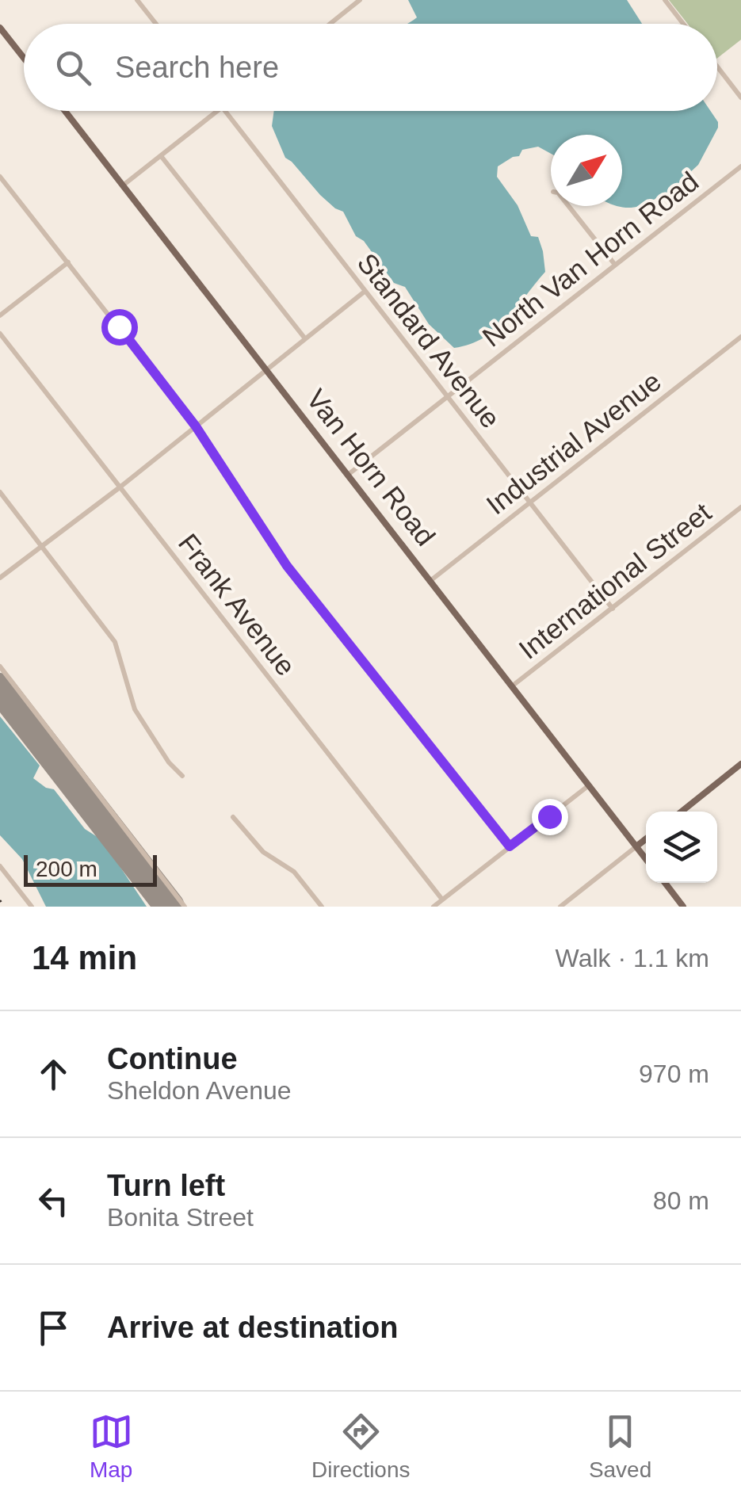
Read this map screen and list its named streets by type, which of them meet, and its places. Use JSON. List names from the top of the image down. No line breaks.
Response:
{"streets":{"main road":["Van Horn Road"],"street":["North Van Horn Road","Standard Avenue","Industrial Avenue","International Street","Frank Avenue"]},"crossings":[["North Van Horn Road","Standard Avenue"],["North Van Horn Road","Van Horn Road"],["Standard Avenue","Industrial Avenue"],["Standard Avenue","International Street"],["Industrial Avenue","Van Horn Road"],["Van Horn Road","International Street"]],"scale_bar":"200 m","north":"top right","page":{"search":"Search here","scale":"200 m","heading":["14 min","Walk · 1.1 km"],"list":[["Continue","Sheldon Avenue","970 m"],["Turn left","Bonita Street","80 m"],"Arrive at destination"],"nav":["Map","Directions","Saved"]}}
